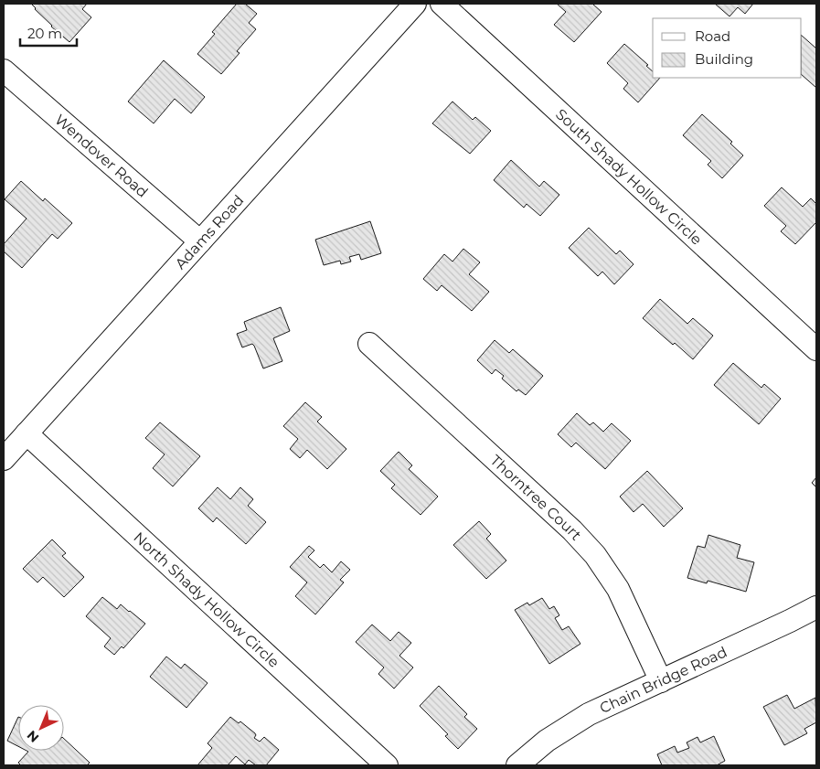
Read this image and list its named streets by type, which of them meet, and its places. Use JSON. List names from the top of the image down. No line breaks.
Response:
{"streets":{"street":["Wendover Road","South Shady Hollow Circle","Adams Road","Thorntree Court","North Shady Hollow Circle","Chain Bridge Road"]},"crossings":[["Wendover Road","Adams Road"],["Adams Road","North Shady Hollow Circle"],["Thorntree Court","Chain Bridge Road"]],"legend":["Road","Building"],"scale_bar":"20 m","north":"bottom left"}
